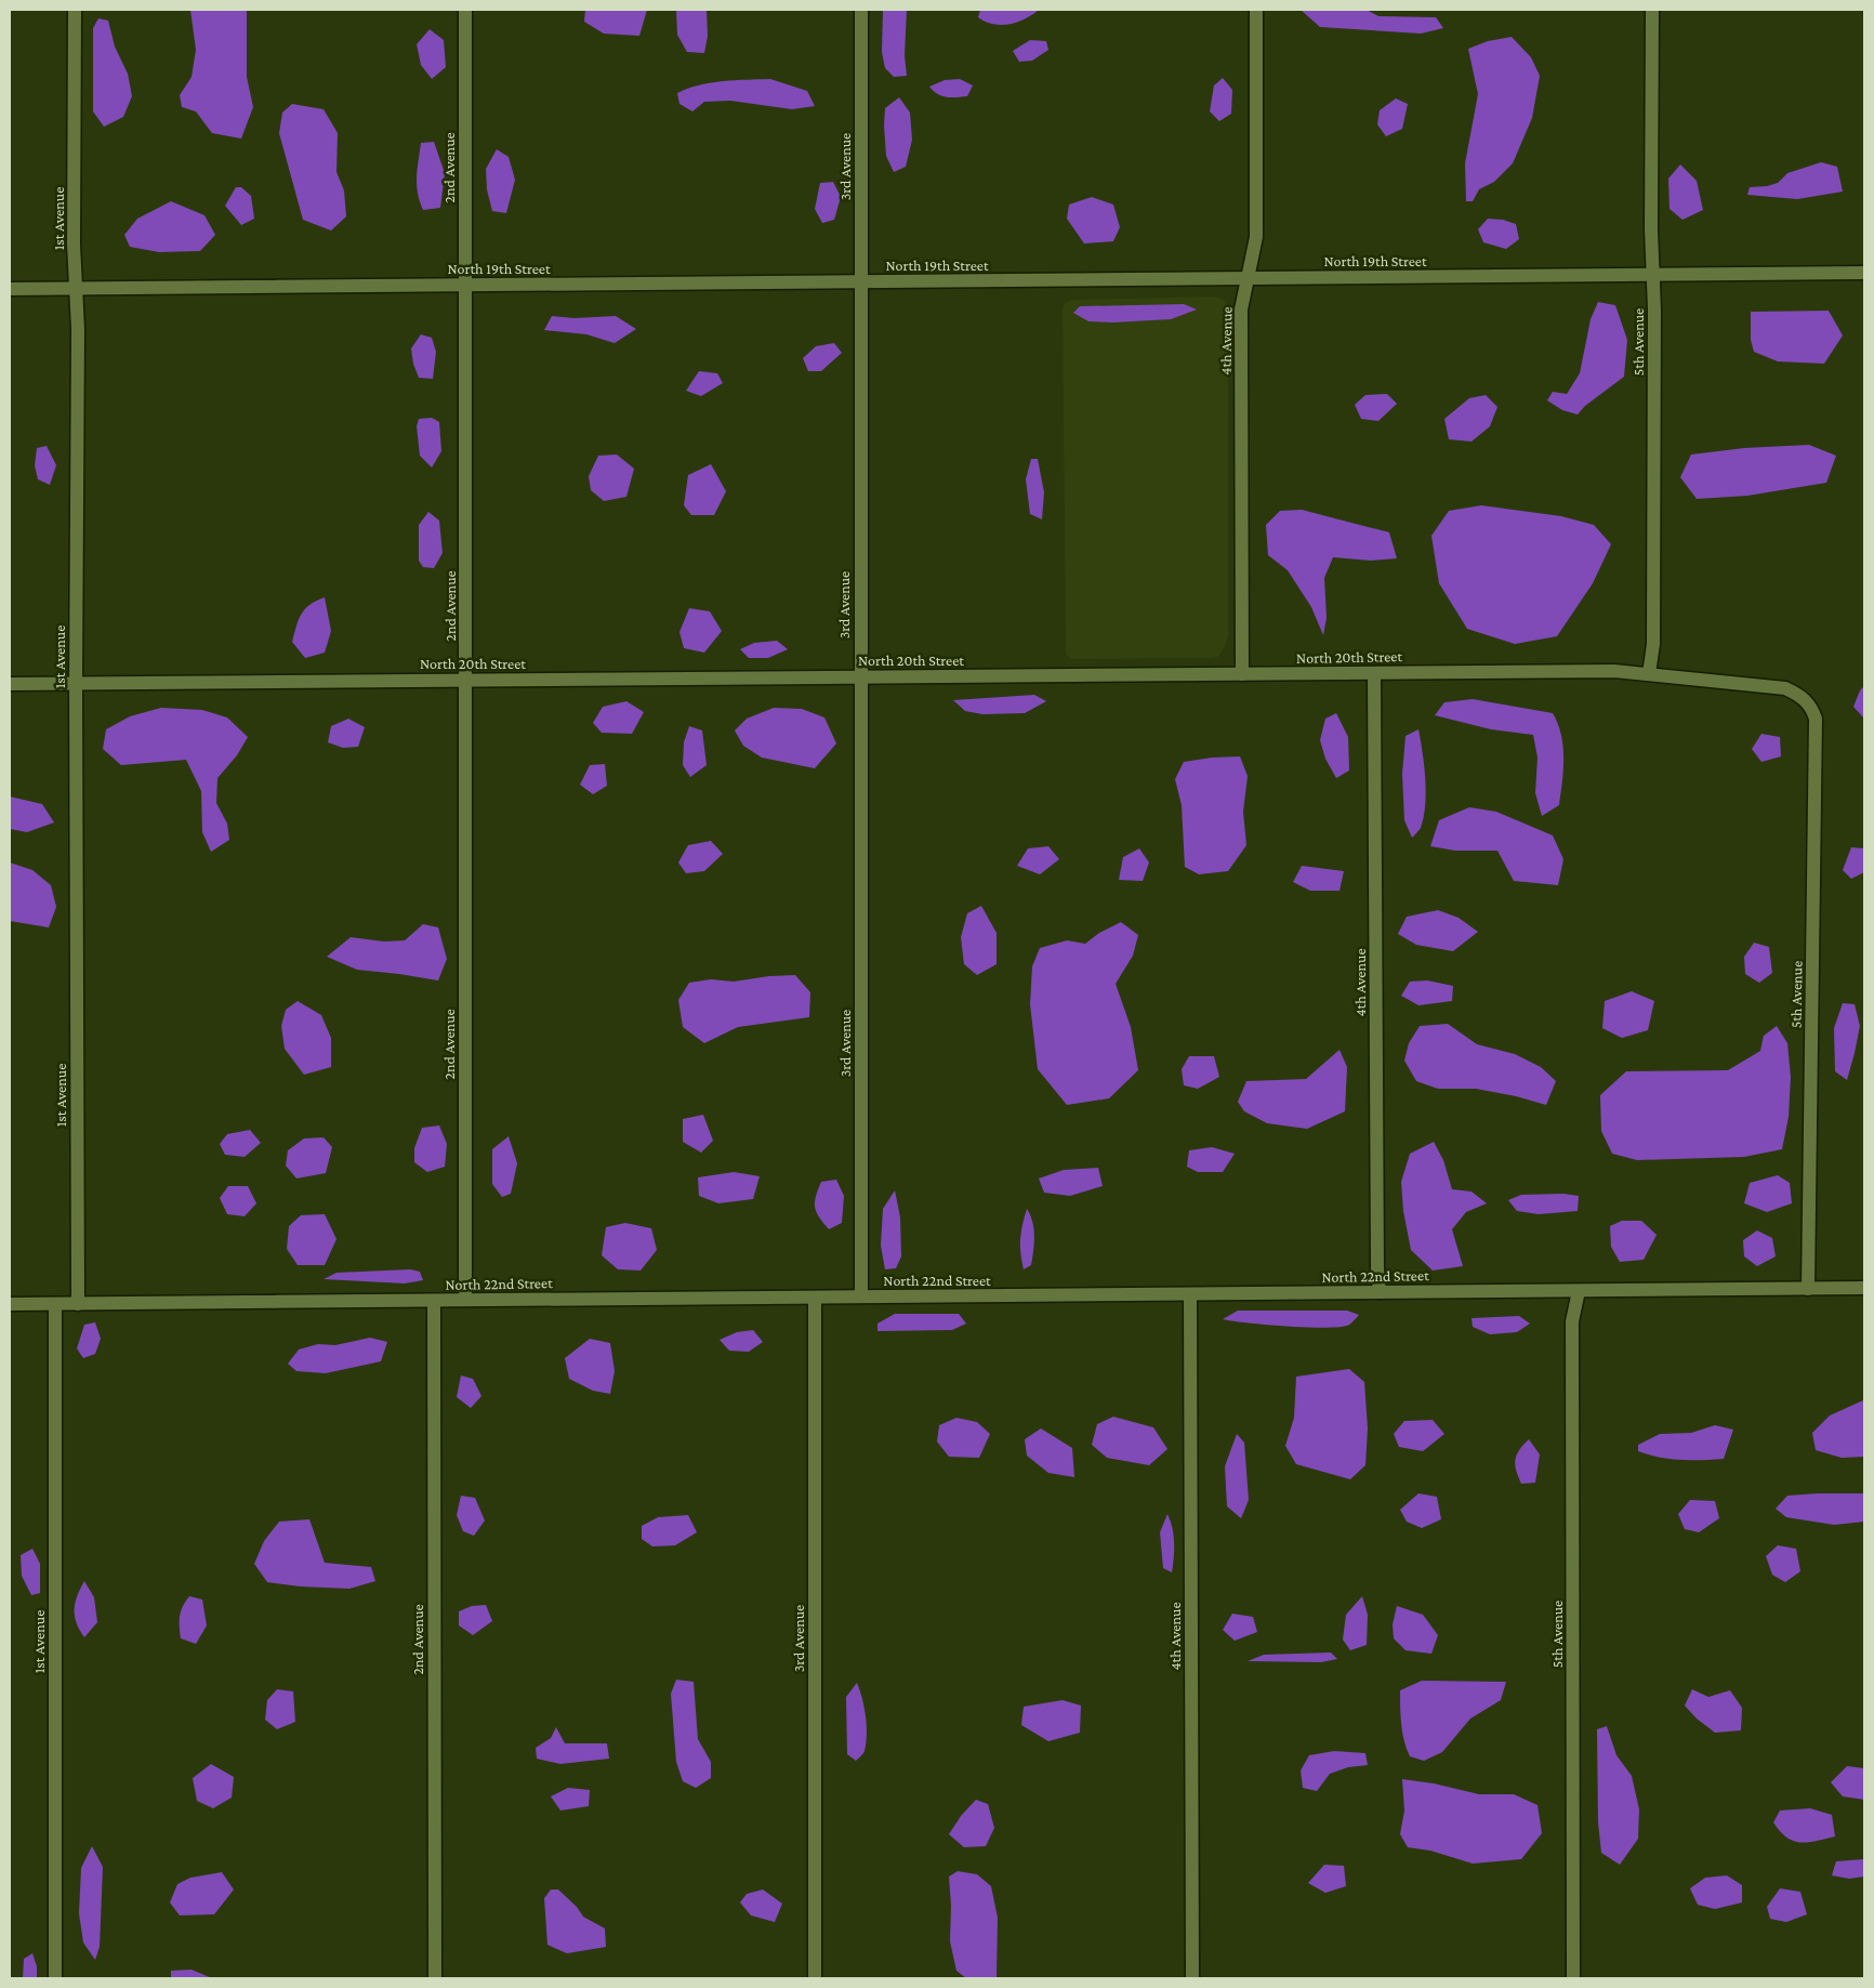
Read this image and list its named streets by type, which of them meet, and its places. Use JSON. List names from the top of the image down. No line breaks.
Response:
{"streets":{"street":["3rd Avenue","2nd Avenue","1st Avenue","North 19th Street","4th Avenue","5th Avenue","North 20th Street","North 22nd Street"]},"crossings":[["3rd Avenue","North 19th Street"],["3rd Avenue","North 20th Street"],["3rd Avenue","North 22nd Street"],["2nd Avenue","North 19th Street"],["2nd Avenue","North 20th Street"],["2nd Avenue","North 22nd Street"],["1st Avenue","North 19th Street"],["1st Avenue","North 20th Street"],["1st Avenue","North 22nd Street"],["North 19th Street","4th Avenue"],["North 19th Street","5th Avenue"],["4th Avenue","North 20th Street"],["4th Avenue","North 22nd Street"],["5th Avenue","North 20th Street"],["5th Avenue","North 22nd Street"]]}
